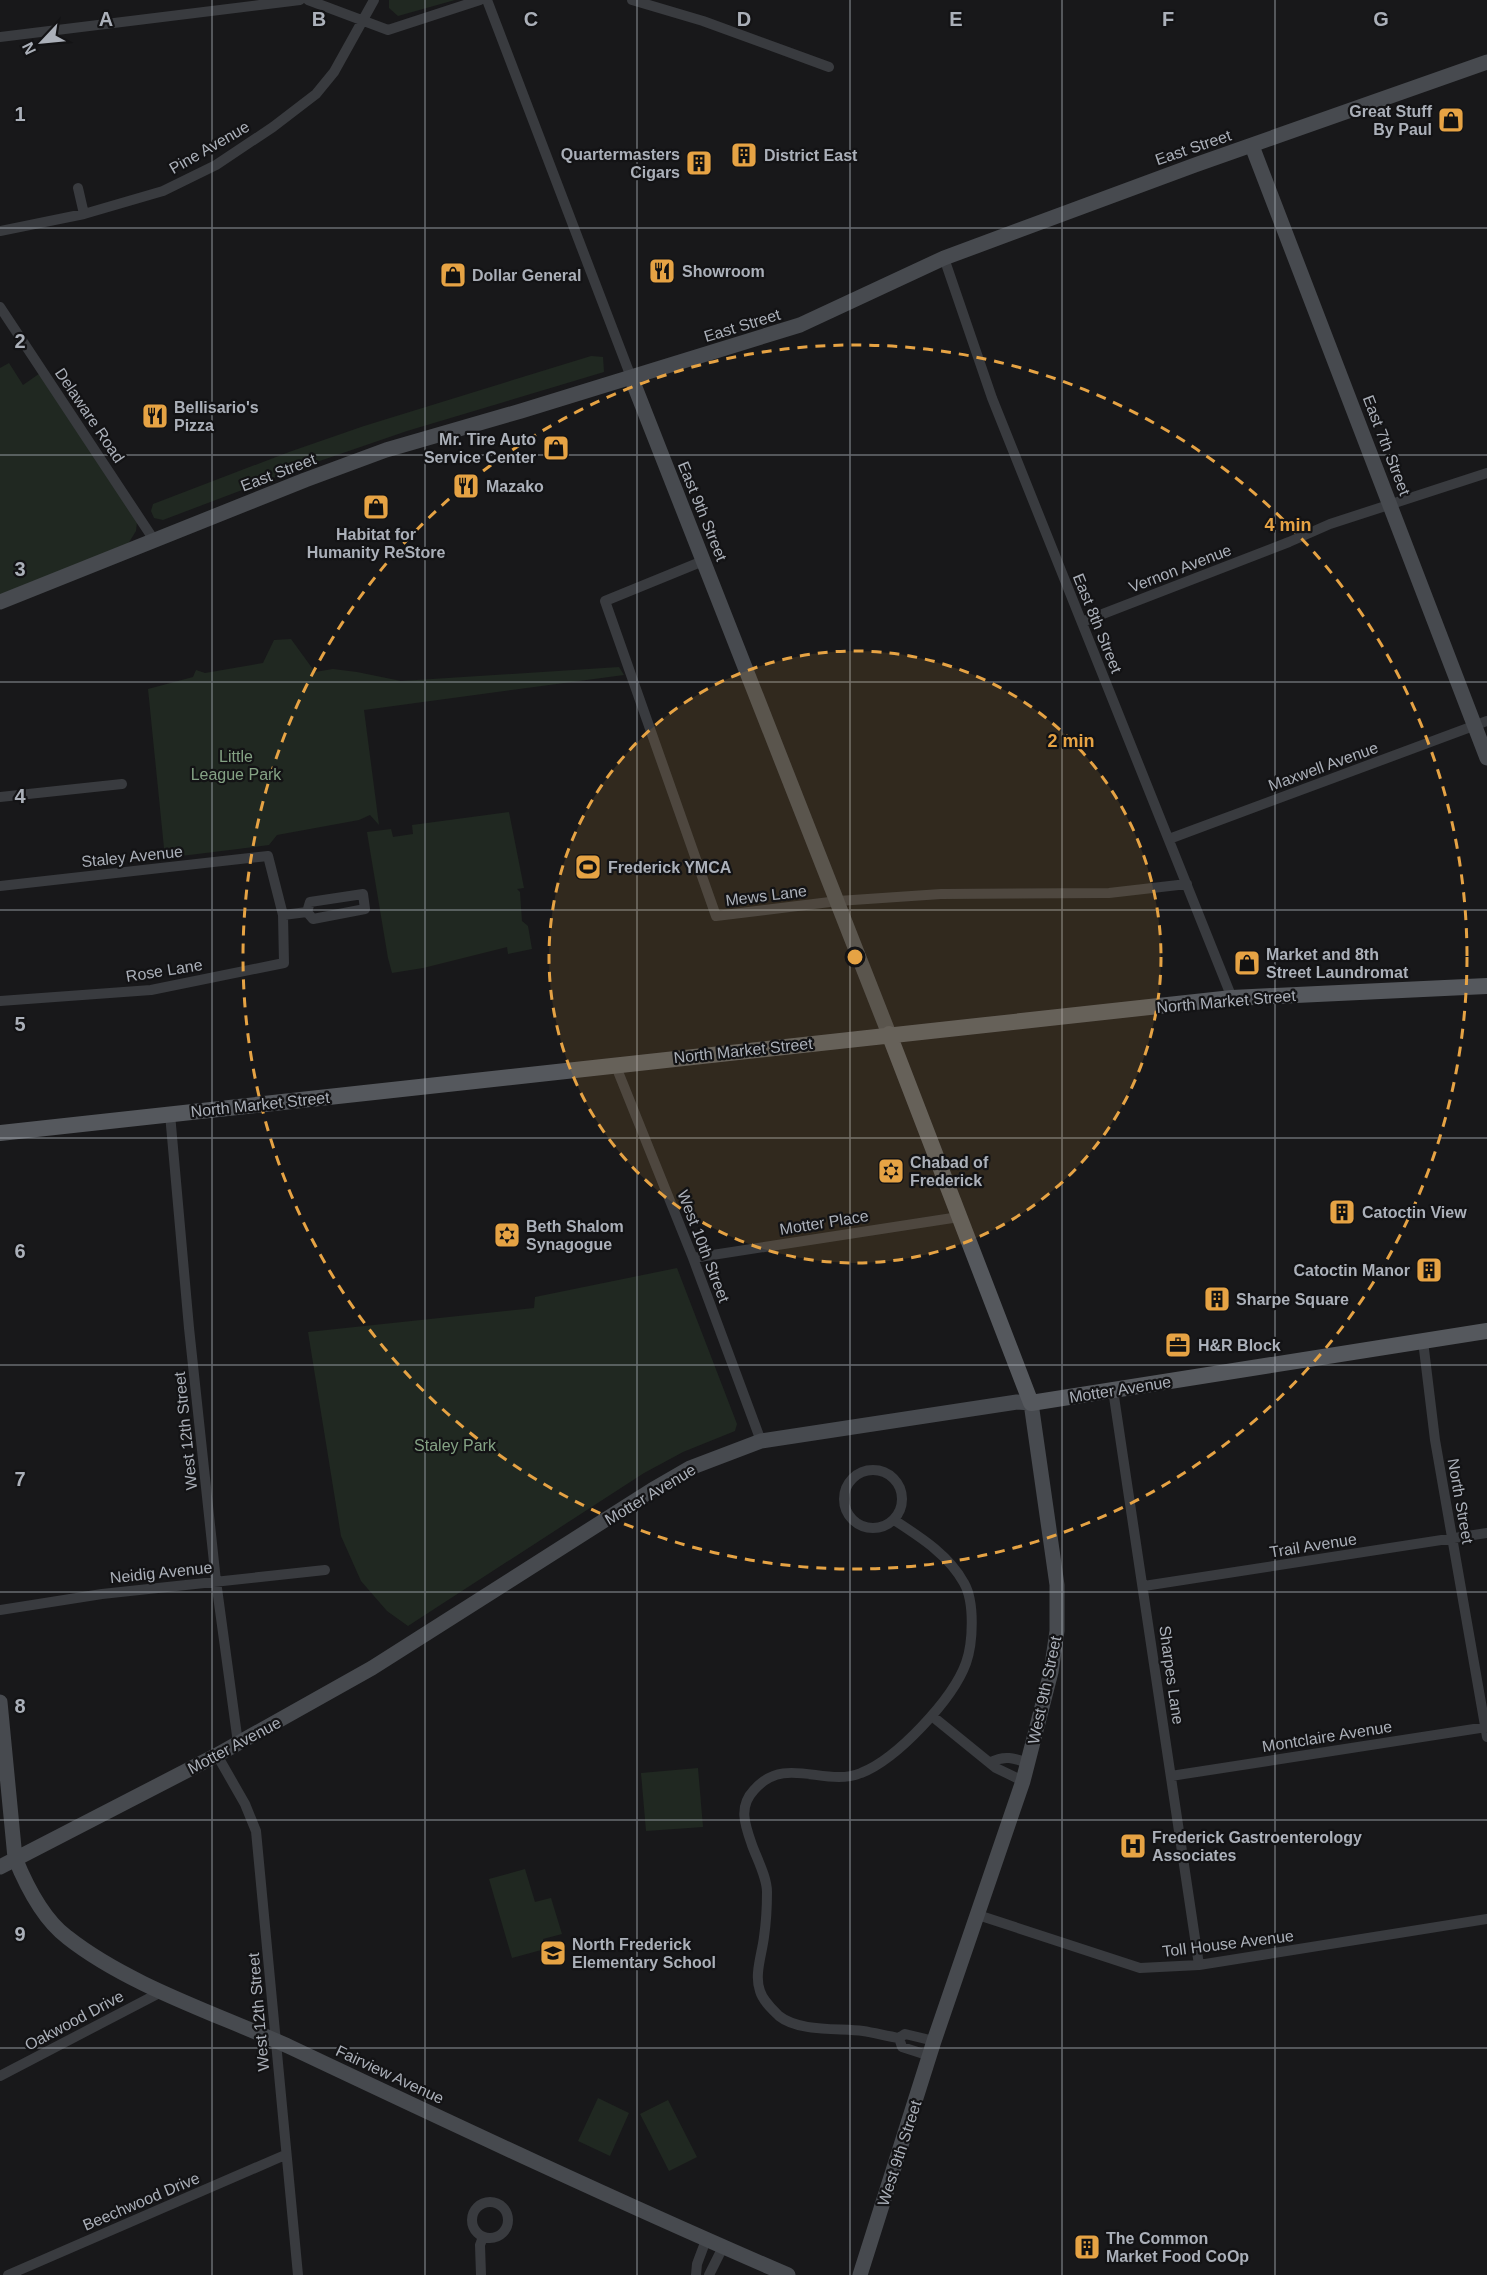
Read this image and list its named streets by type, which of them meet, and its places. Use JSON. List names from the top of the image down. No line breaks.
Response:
{"streets":{"main road":["East Street","East 7th Street","East 9th Street","North Market Street","Motter Avenue","West 9th Street","Fairview Avenue"],"street":["Pine Avenue","Delaware Road","Vernon Avenue","East 8th Street","Maxwell Avenue","Staley Avenue","Mews Lane","Rose Lane","Motter Place","West 10th Street","West 12th Street","North Street","Trail Avenue","Neidig Avenue","Sharpes Lane","Montclaire Avenue","Toll House Avenue","Oakwood Drive","Beechwood Drive"]},"crossings":[["East Street","Delaware Road"],["East Street","East 7th Street"],["East Street","East 9th Street"],["East Street","East 8th Street"],["East 7th Street","Vernon Avenue"],["East 7th Street","Maxwell Avenue"],["East 9th Street","Mews Lane"],["East 9th Street","North Market Street"],["East 9th Street","West 9th Street"],["Vernon Avenue","East 8th Street"],["East 8th Street","Maxwell Avenue"],["East 8th Street","Mews Lane"],["East 8th Street","North Market Street"],["Staley Avenue","Rose Lane"],["North Market Street","West 10th Street"],["North Market Street","West 12th Street"],["North Market Street","West 9th Street"],["Motter Place","West 10th Street"],["Motter Place","West 9th Street"],["West 10th Street","Motter Avenue"],["Motter Avenue","West 12th Street"],["Motter Avenue","North Street"],["Motter Avenue","Sharpes Lane"],["Motter Avenue","West 9th Street"],["Motter Avenue","Fairview Avenue"],["West 12th Street","Neidig Avenue"],["West 12th Street","Fairview Avenue"],["West 12th Street","Beechwood Drive"],["North Street","Trail Avenue"],["North Street","Montclaire Avenue"],["Trail Avenue","Sharpes Lane"],["Sharpes Lane","Montclaire Avenue"],["Sharpes Lane","Toll House Avenue"],["West 9th Street","Toll House Avenue"],["Oakwood Drive","Fairview Avenue"]],"parks":["Little League Park","Staley Park"],"places":{"shop":["Great Stuff By Paul","Dollar General","Mr. Tire Auto Service Center","Habitat for Humanity ReStore","Market and 8th Street Laundromat"],"building":["District East","Quartermasters Cigars","Catoctin View","Catoctin Manor","Sharpe Square","The Common Market Food CoOp"],"restaurant":["Showroom","Bellisario's Pizza","Mazako"],"sports":["Frederick YMCA"],"synagogue":["Chabad of Frederick","Beth Shalom Synagogue"],"office":["H&R Block"],"hospital":["Frederick Gastroenterology Associates"],"school or university":["North Frederick Elementary School"]},"north":"bottom left","grid":{"columns":["A","B","C","D","E","F","G"],"rows":["1","2","3","4","5","6","7","8","9"]},"rings":["4 min","2 min"]}
